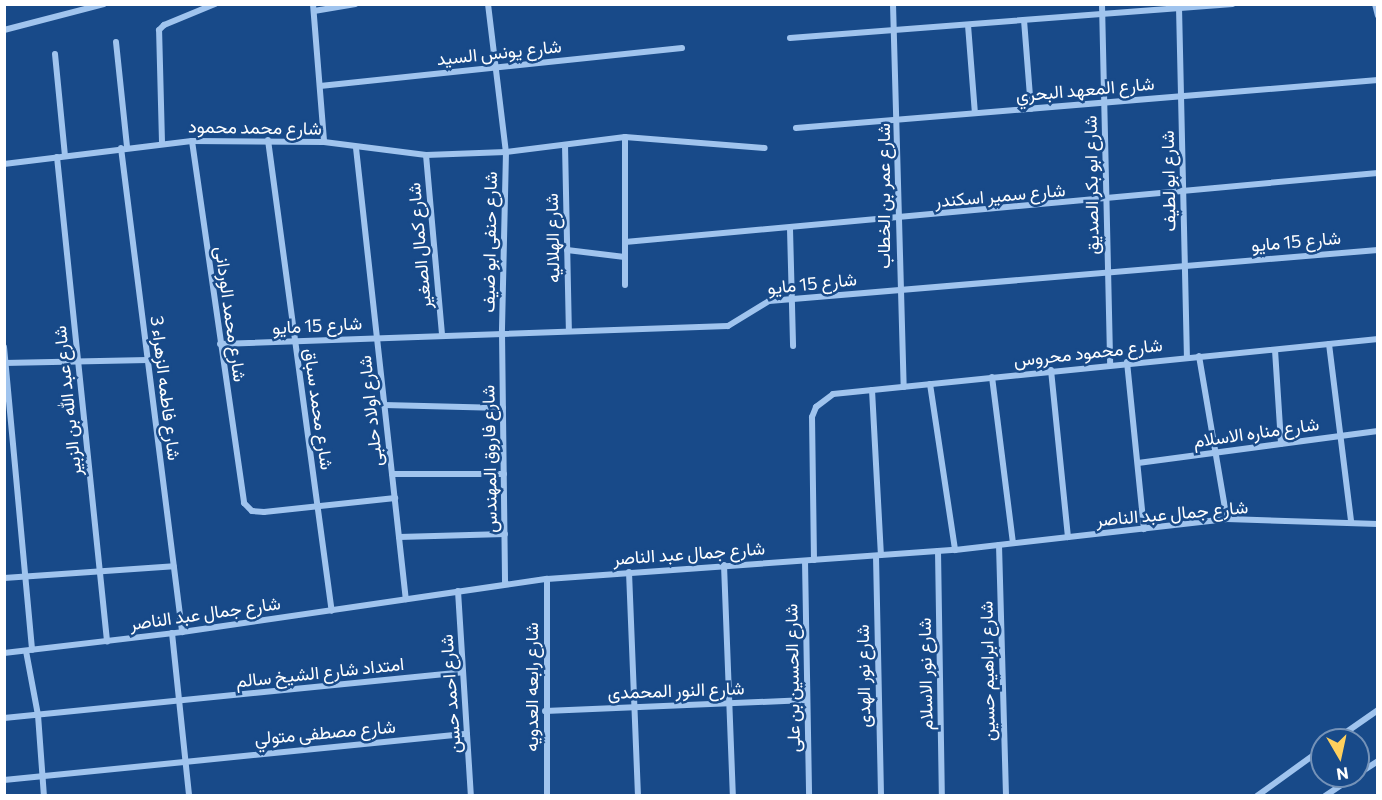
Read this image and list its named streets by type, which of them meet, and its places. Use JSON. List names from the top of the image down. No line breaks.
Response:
{"streets":{"street":["شارع يونس السيد","شارع المعهد البحري","شارع محمد محمود","شارع ابو لطيف","شارع ابو بكر الصديق","شارع سمير اسكندر","شارع عمر بن الخطاب","شارع الهلاليه","شارع 15 مايو","شارع حنفى ابو ضيف","شارع كمال الصغير","شارع محمد الوردانى","شارع محمود محروس","شارع فاطمه الزهراء 3","شارع عبد الله بن الزبير","شارع محمد سباق","شارع اولاد حلبى","شارع مناره الاسلام","شارع فاروق المهندس","شارع جمال عبد الناصر","شارع ابراهيم حسين","امتداد شارع الشيخ سالم","شارع نور الاسلام","شارع نور الهدى","شارع الحسين بن على","شارع رابعه العدويه","شارع النور المحمدى","شارع احمد حسن","شارع مصطفى متولي"]},"crossings":[["شارع يونس السيد","شارع حنفى ابو ضيف"],["شارع المعهد البحري","شارع ابو لطيف"],["شارع المعهد البحري","شارع ابو بكر الصديق"],["شارع المعهد البحري","شارع عمر بن الخطاب"],["شارع محمد محمود","شارع الهلاليه"],["شارع محمد محمود","شارع حنفى ابو ضيف"],["شارع محمد محمود","شارع كمال الصغير"],["شارع محمد محمود","شارع محمد الوردانى"],["شارع محمد محمود","شارع فاطمه الزهراء 3"],["شارع محمد محمود","شارع عبد الله بن الزبير"],["شارع محمد محمود","شارع محمد سباق"],["شارع محمد محمود","شارع اولاد حلبى"],["شارع ابو لطيف","شارع سمير اسكندر"],["شارع ابو لطيف","شارع 15 مايو"],["شارع ابو لطيف","شارع محمود محروس"],["شارع ابو بكر الصديق","شارع سمير اسكندر"],["شارع ابو بكر الصديق","شارع 15 مايو"],["شارع ابو بكر الصديق","شارع محمود محروس"],["شارع سمير اسكندر","شارع عمر بن الخطاب"],["شارع عمر بن الخطاب","شارع 15 مايو"],["شارع عمر بن الخطاب","شارع محمود محروس"],["شارع الهلاليه","شارع 15 مايو"],["شارع 15 مايو","شارع حنفى ابو ضيف"],["شارع 15 مايو","شارع كمال الصغير"],["شارع 15 مايو","شارع محمد الوردانى"],["شارع 15 مايو","شارع محمد سباق"],["شارع 15 مايو","شارع اولاد حلبى"],["شارع 15 مايو","شارع فاروق المهندس"],["شارع حنفى ابو ضيف","شارع فاروق المهندس"],["شارع محمد الوردانى","شارع محمد سباق"],["شارع محمود محروس","شارع جمال عبد الناصر"],["شارع محمود محروس","شارع نور الهدى"],["شارع فاطمه الزهراء 3","شارع جمال عبد الناصر"],["شارع عبد الله بن الزبير","شارع جمال عبد الناصر"],["شارع محمد سباق","شارع جمال عبد الناصر"],["شارع اولاد حلبى","شارع جمال عبد الناصر"],["شارع فاروق المهندس","شارع جمال عبد الناصر"],["شارع جمال عبد الناصر","شارع ابراهيم حسين"],["شارع جمال عبد الناصر","شارع نور الاسلام"],["شارع جمال عبد الناصر","شارع نور الهدى"],["شارع جمال عبد الناصر","شارع الحسين بن على"],["شارع جمال عبد الناصر","شارع رابعه العدويه"],["شارع جمال عبد الناصر","شارع احمد حسن"],["امتداد شارع الشيخ سالم","شارع احمد حسن"],["شارع الحسين بن على","شارع النور المحمدى"],["شارع رابعه العدويه","شارع النور المحمدى"],["شارع احمد حسن","شارع مصطفى متولي"]],"north":"bottom"}
